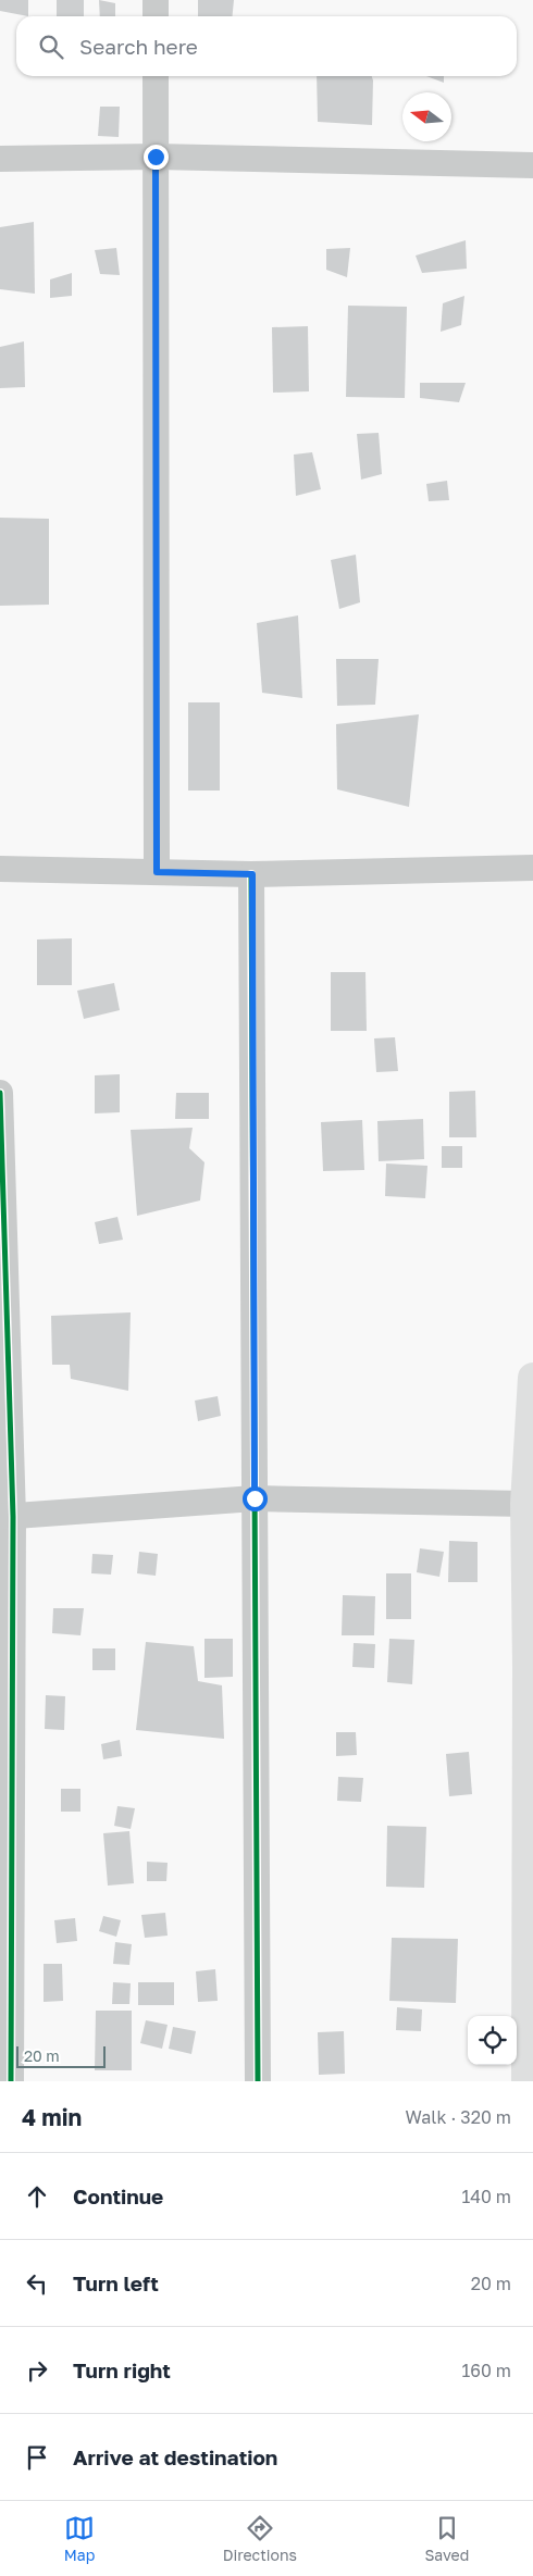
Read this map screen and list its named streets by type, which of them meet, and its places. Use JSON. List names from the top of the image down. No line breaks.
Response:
{"scale_bar":"20 m","north":"left","page":{"search":"Search here","scale":"20 m","heading":["4 min","Walk · 320 m"],"list":[["Continue","140 m"],["Turn left","20 m"],["Turn right","160 m"],"Arrive at destination"],"nav":["Map","Directions","Saved"]}}
